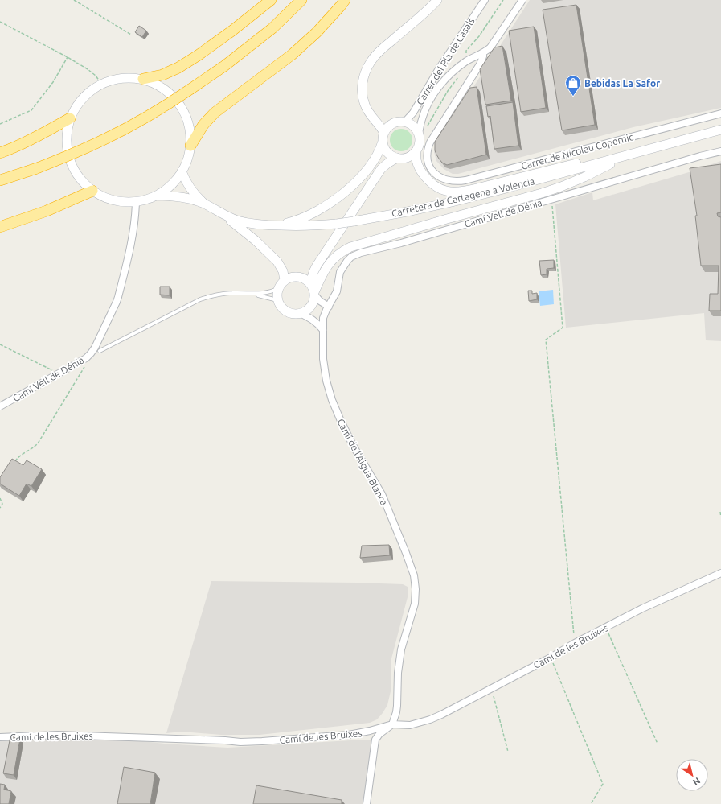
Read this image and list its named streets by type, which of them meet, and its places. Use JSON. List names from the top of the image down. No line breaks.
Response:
{"streets":{"main road":["Carretera de Cartagena a Valencia"],"street":["Carrer del Pla de Casals","Carrer de Nicolau Copernic","Camí Vell de Dénia","Camí de l’Aigua Blanca","Camí de les Bruixes"]},"crossings":[["Carrer del Pla de Casals","Carrer de Nicolau Copernic"],["Camí Vell de Dénia","Camí de l’Aigua Blanca"],["Camí de l’Aigua Blanca","Camí de les Bruixes"]],"places":{"shop":["Bebidas La Safor"]},"north":"bottom right"}
